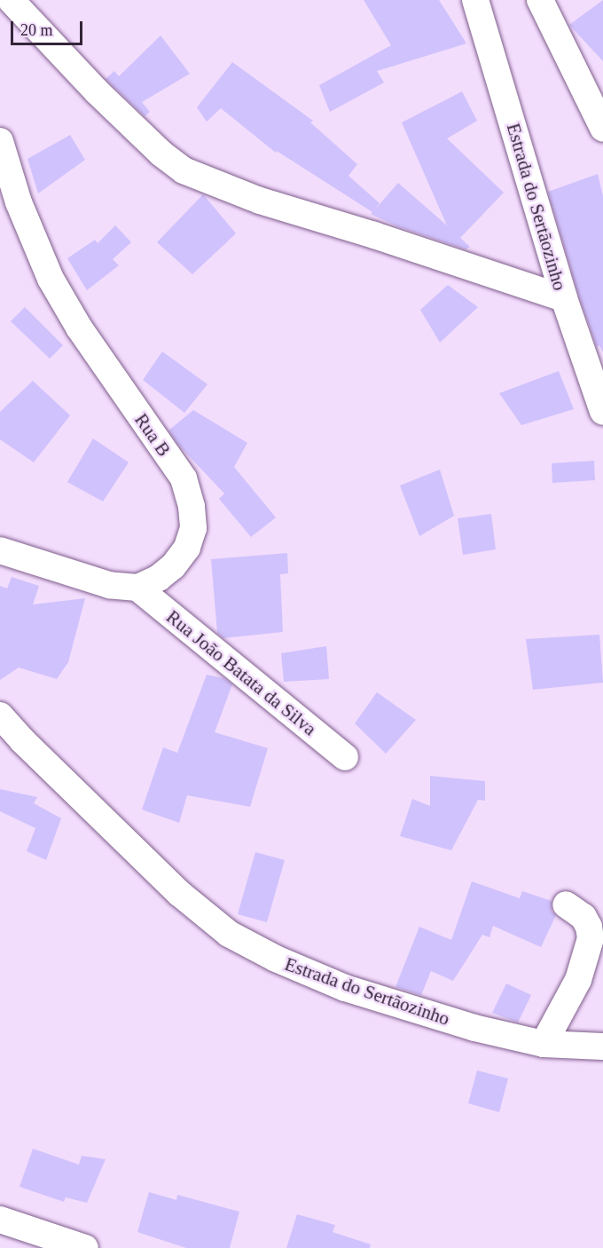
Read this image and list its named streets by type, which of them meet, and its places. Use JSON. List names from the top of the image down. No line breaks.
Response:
{"streets":{"street":["Estrada do Sertãozinho","Rua B","Rua João Batata da Silva"]},"crossings":[["Rua B","Rua João Batata da Silva"]],"scale_bar":"20 m"}
